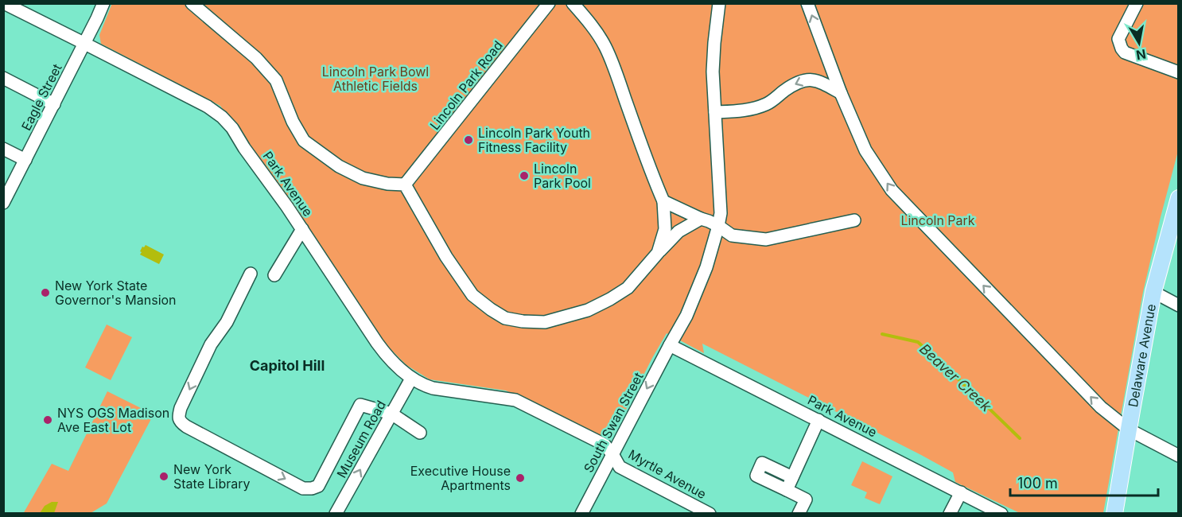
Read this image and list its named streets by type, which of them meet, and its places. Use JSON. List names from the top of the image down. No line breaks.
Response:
{"streets":{"main road":["Delaware Avenue"],"street":["Lincoln Park Road","Eagle Street","Park Avenue","South Swan Street","Museum Road","Myrtle Avenue"]},"crossings":[["Eagle Street","Park Avenue"],["Park Avenue","South Swan Street"],["Park Avenue","Museum Road"],["Park Avenue","Myrtle Avenue"],["South Swan Street","Myrtle Avenue"]],"one_way":["Museum Road"],"districts":["Capitol Hill"],"water":["Beaver Creek"],"parks":["Lincoln Park Bowl Athletic Fields","Lincoln Park"],"places":["Lincoln Park Youth Fitness Facility","Lincoln Park Pool","New York State Governor's Mansion","NYS OGS Madison Ave East Lot","New York State Library","Executive House Apartments"],"scale_bar":"100 m","north":"bottom"}
